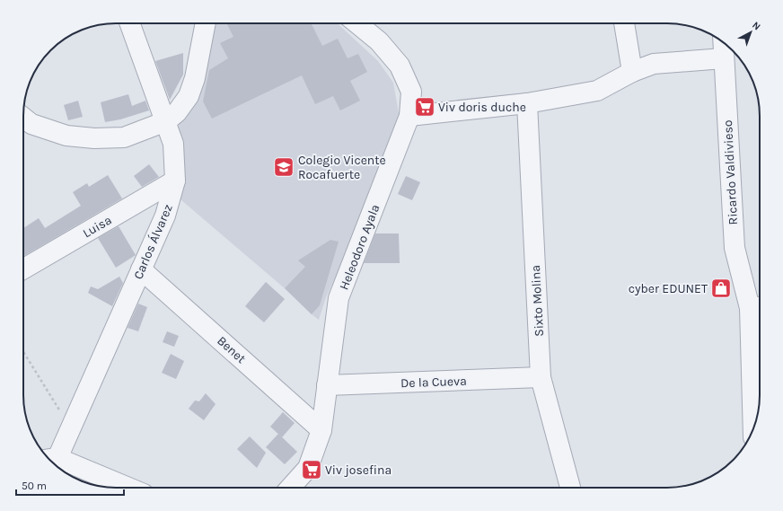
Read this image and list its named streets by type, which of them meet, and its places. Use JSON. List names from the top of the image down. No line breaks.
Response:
{"streets":{"street":["Ricardo Valdivieso","Luisa","Carlos Álvarez","Heleodoro Ayala","Sixto Molina","Benet","De la Cueva"]},"crossings":[["Luisa","Carlos Álvarez"],["Carlos Álvarez","Benet"],["Heleodoro Ayala","Benet"],["Heleodoro Ayala","De la Cueva"],["Sixto Molina","De la Cueva"]],"places":{"supermarket":["Viv doris duche","Viv josefina"],"school or university":["Colegio Vicente Rocafuerte"],"shop":["cyber EDUNET"]},"scale_bar":"50 m","north":"top right"}
